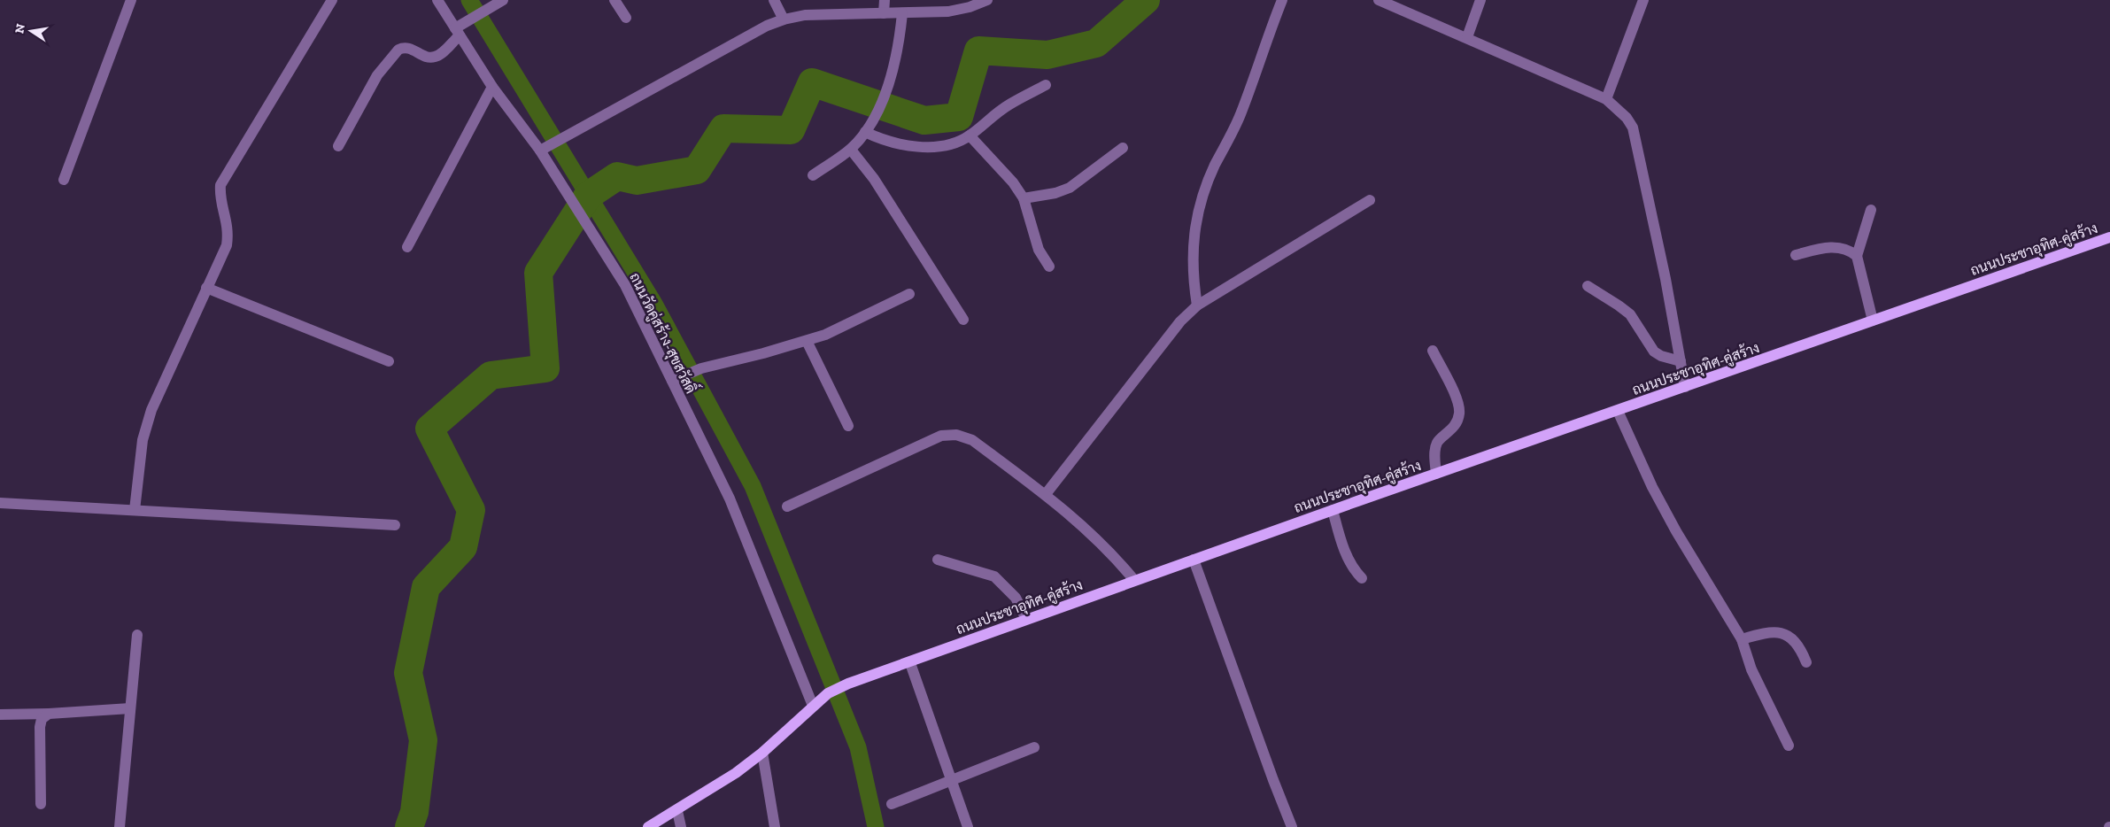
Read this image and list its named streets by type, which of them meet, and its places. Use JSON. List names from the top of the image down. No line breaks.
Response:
{"streets":{"main road":["ถนนประชาอุทิศ-คู่สร้าง"],"street":["ถนนวัดคู่สร้าง-สุขสวัสดิ์"]},"crossings":[["ถนนประชาอุทิศ-คู่สร้าง","ถนนวัดคู่สร้าง-สุขสวัสดิ์"]],"north":"left"}
